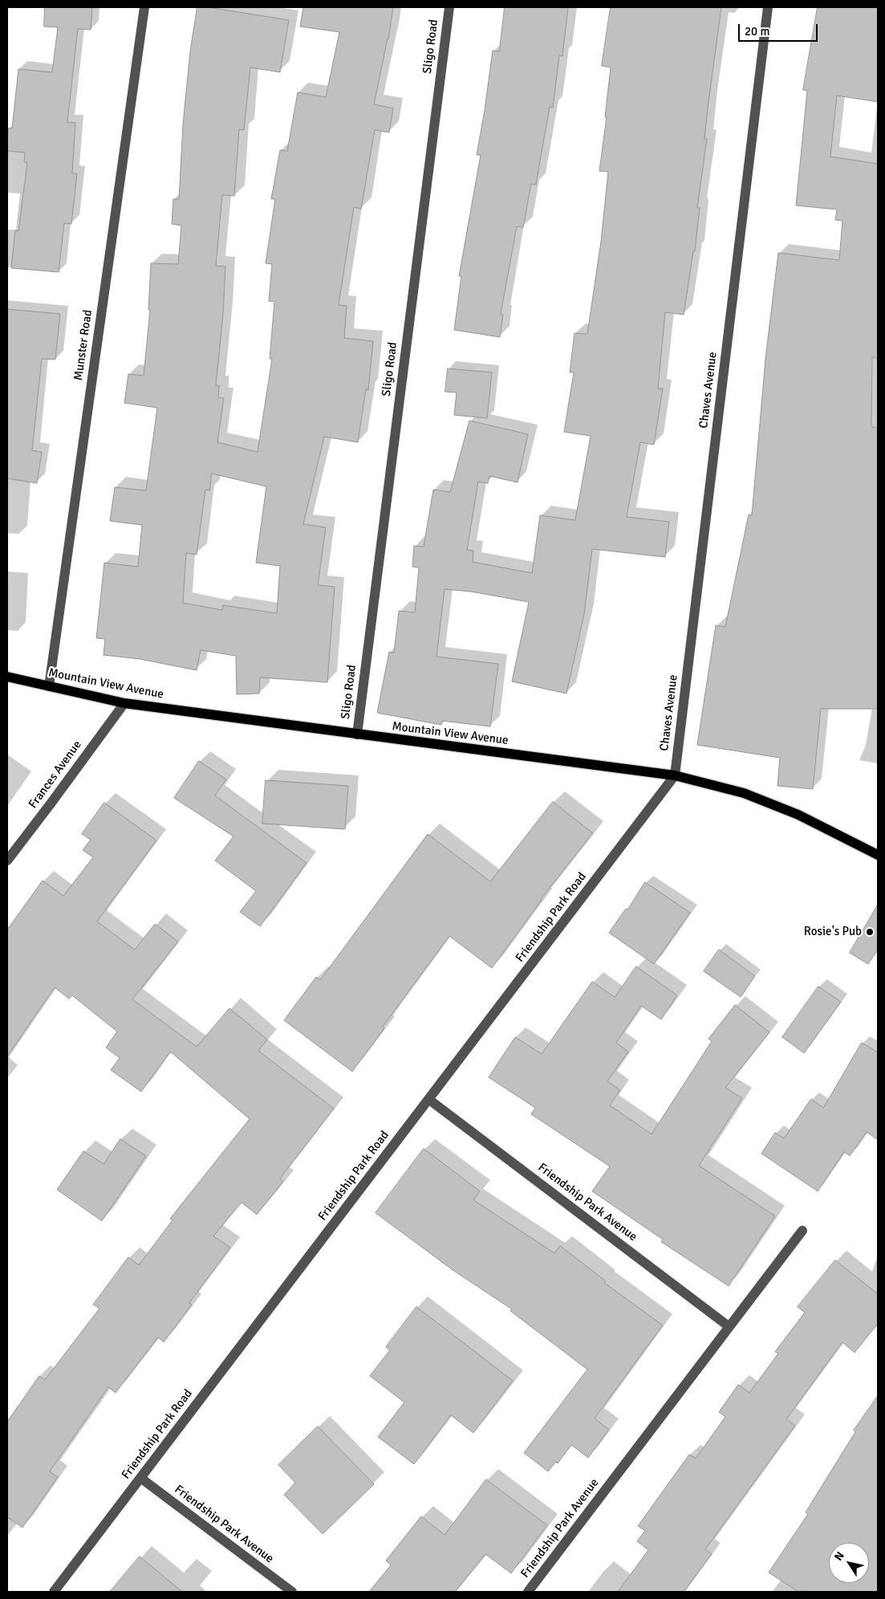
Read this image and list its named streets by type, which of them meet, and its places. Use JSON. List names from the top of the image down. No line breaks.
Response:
{"streets":{"main road":["Mountain View Avenue"],"street":["Sligo Road","Munster Road","Chaves Avenue","Frances Avenue","Friendship Park Road","Friendship Park Avenue"]},"crossings":[["Sligo Road","Mountain View Avenue"],["Munster Road","Mountain View Avenue"],["Chaves Avenue","Mountain View Avenue"],["Chaves Avenue","Friendship Park Road"],["Mountain View Avenue","Frances Avenue"],["Mountain View Avenue","Friendship Park Road"],["Friendship Park Road","Friendship Park Avenue"]],"places":["Rosie's Pub"],"scale_bar":"20 m","north":"top left"}
